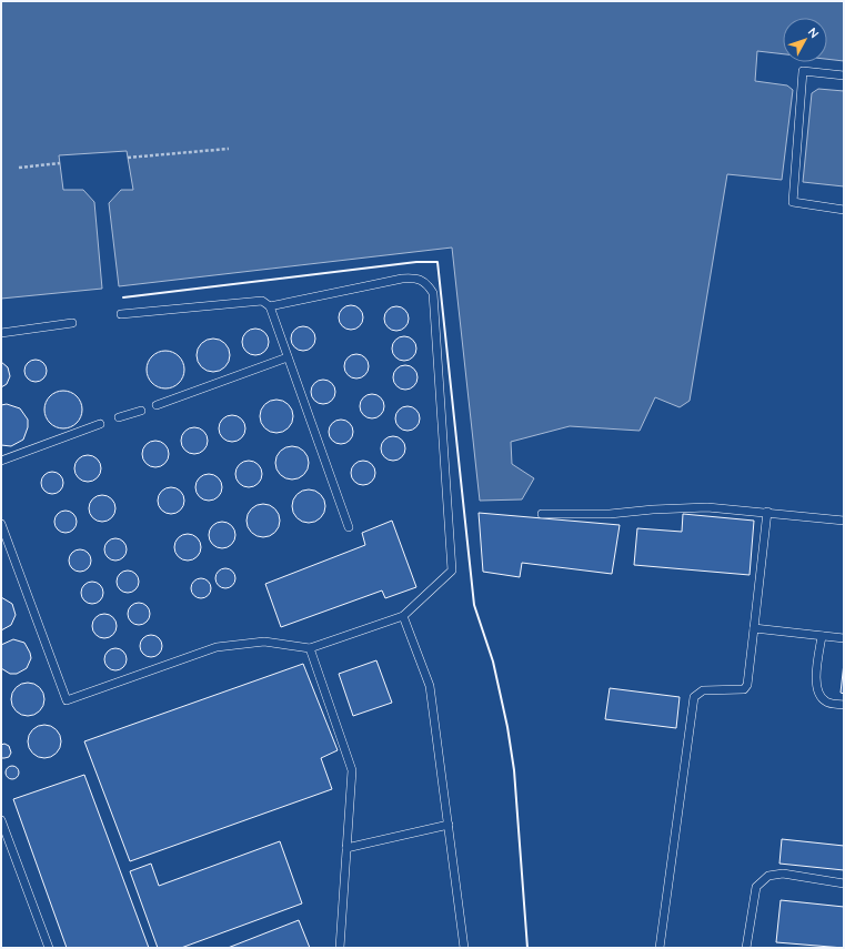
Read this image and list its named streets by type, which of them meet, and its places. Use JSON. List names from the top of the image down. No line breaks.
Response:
{"north":"top right"}
